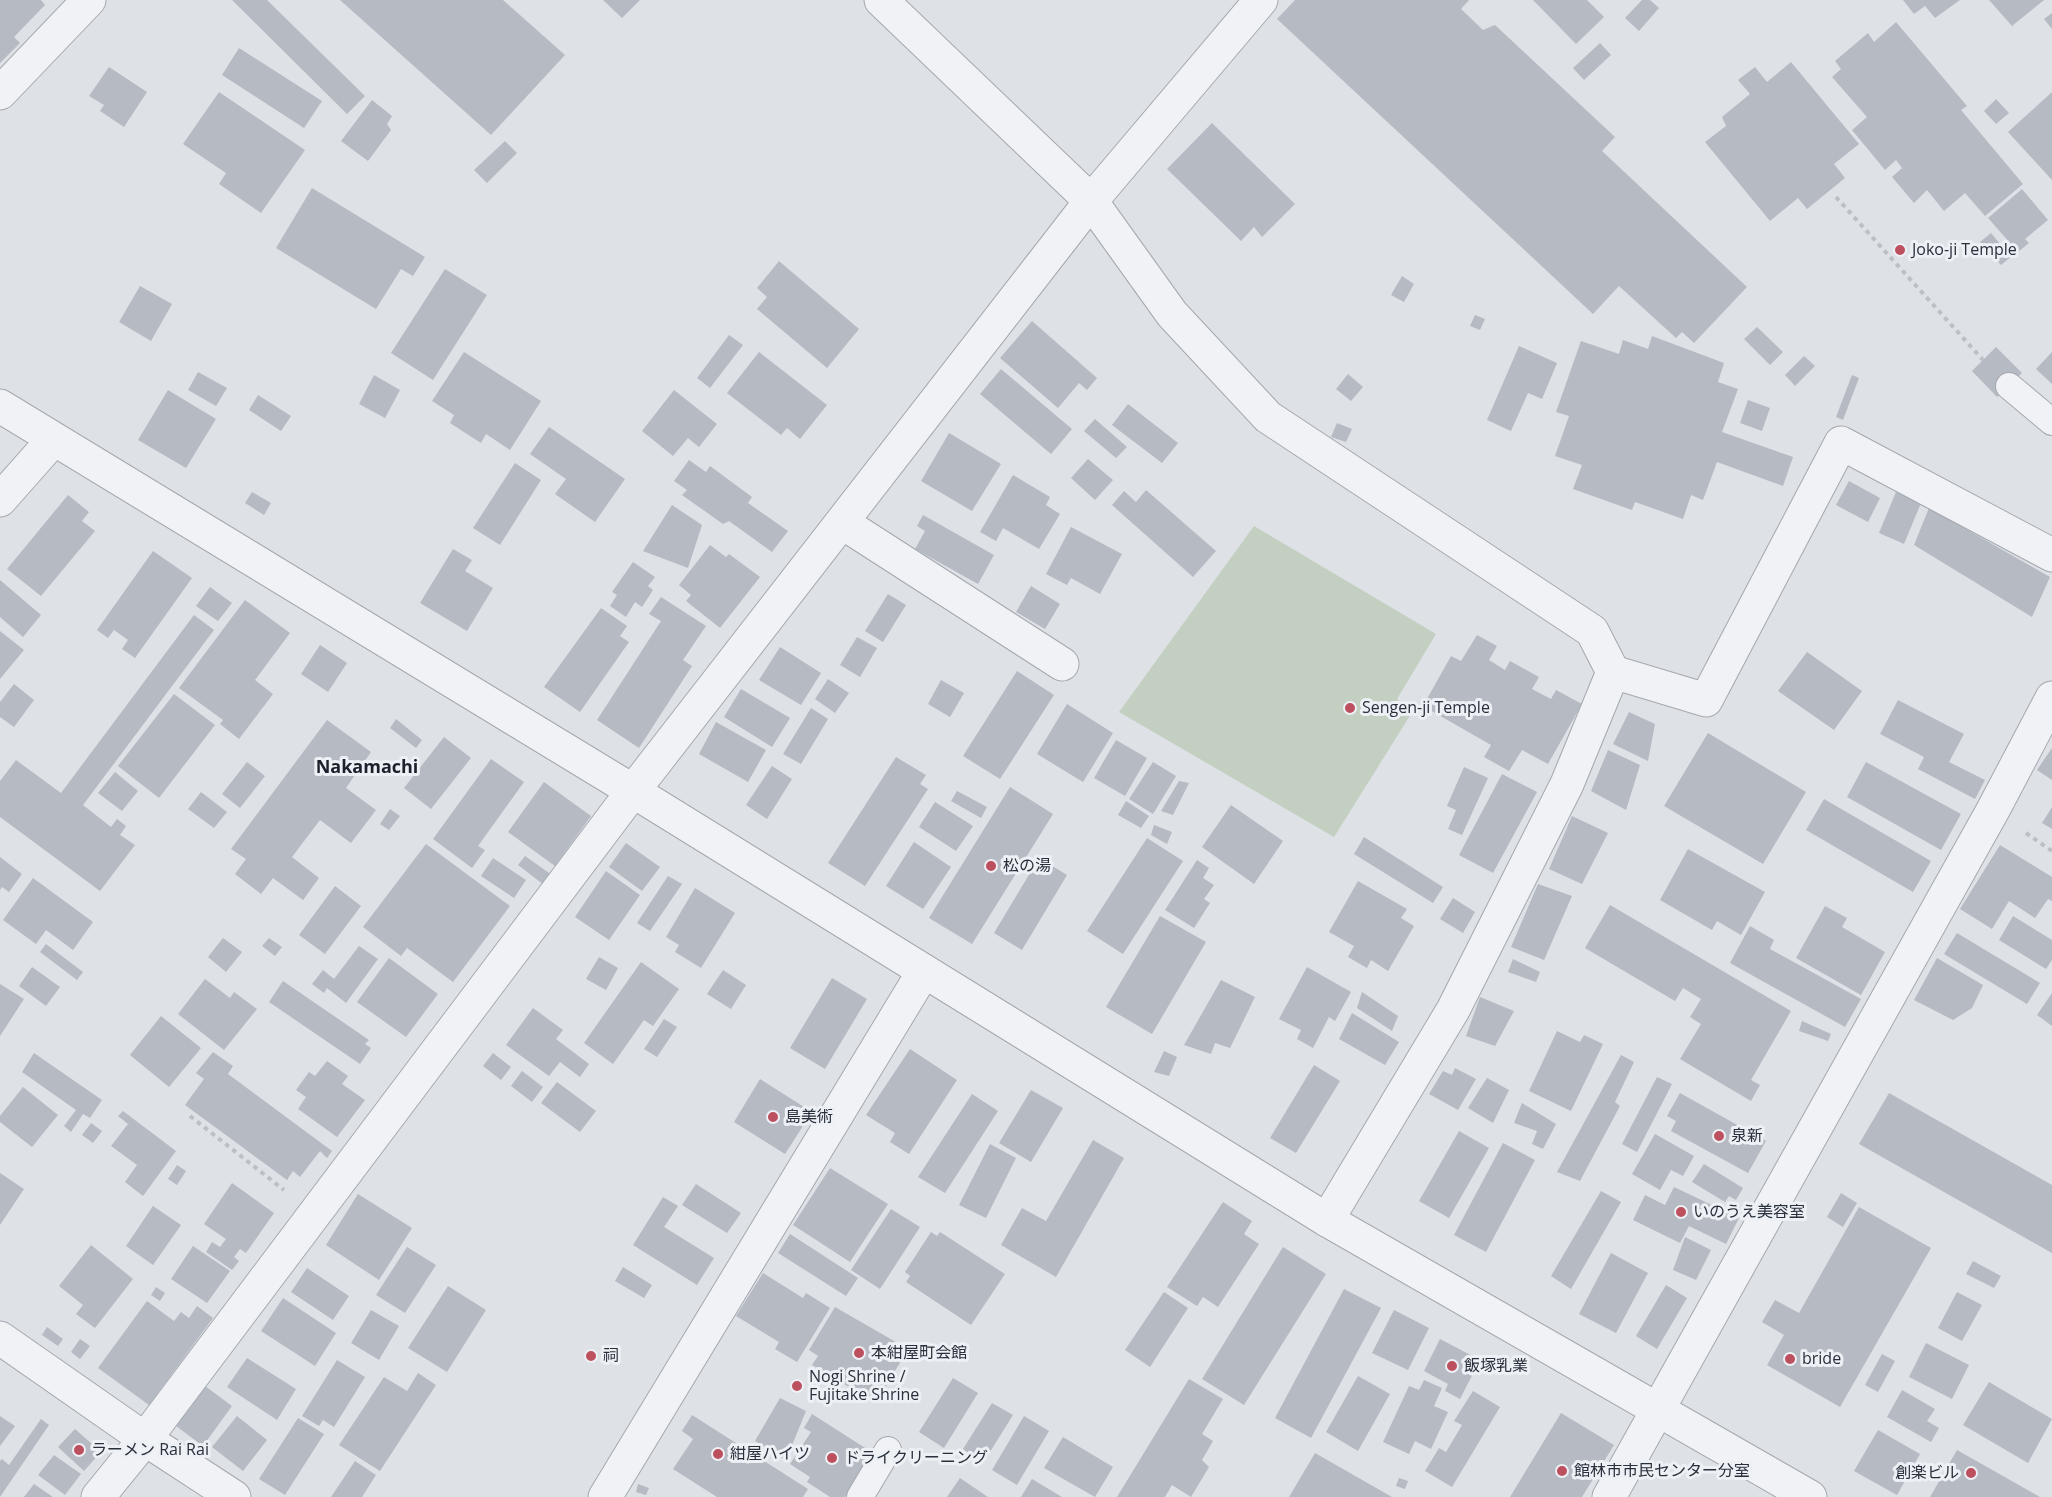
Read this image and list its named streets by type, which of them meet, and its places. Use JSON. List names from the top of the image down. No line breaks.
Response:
{"districts":["Nakamachi"],"places":["Joko-ji Temple","Sengen-ji Temple","松の湯","島美術","泉新","いのうえ美容室","本紺屋町会館","祠","bride","飯塚乳業","Nogi Shrine / Fujitake Shrine","ラーメン Rai Rai","紺屋ハイツ","ドライクリーニング","館林市市民センター分室","創楽ビル"]}
